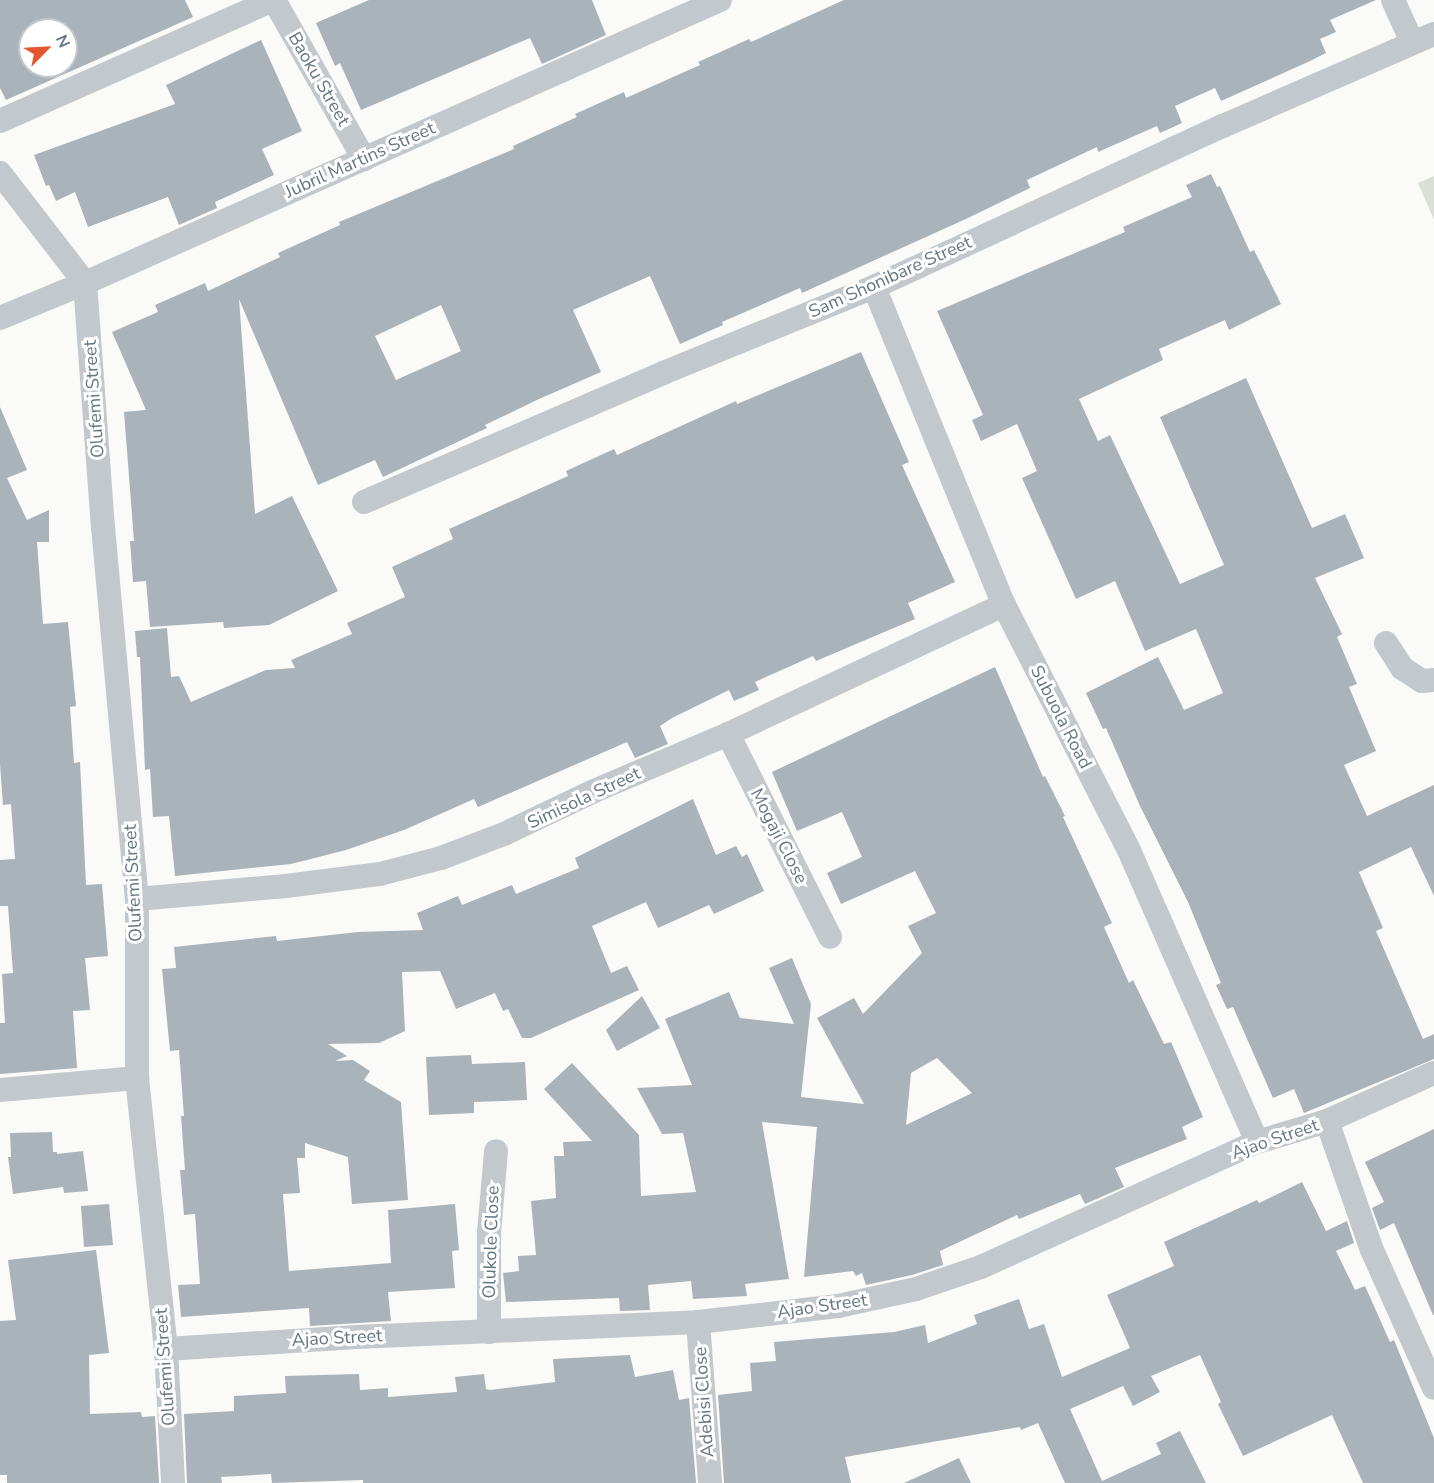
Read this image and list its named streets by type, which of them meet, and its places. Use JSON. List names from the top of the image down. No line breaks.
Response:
{"streets":{"street":["Baoku Street","Jubril Martins Street","Sam Shonibare Street","Olufemi Street","Subuola Road","Simisola Street","Mogaji Close","Ajao Street","Olukole Close","Adebisi Close"]},"crossings":[["Baoku Street","Jubril Martins Street"],["Jubril Martins Street","Olufemi Street"],["Sam Shonibare Street","Subuola Road"],["Olufemi Street","Simisola Street"],["Olufemi Street","Ajao Street"],["Subuola Road","Simisola Street"],["Subuola Road","Ajao Street"],["Simisola Street","Mogaji Close"],["Ajao Street","Olukole Close"],["Ajao Street","Adebisi Close"]],"north":"top right"}
